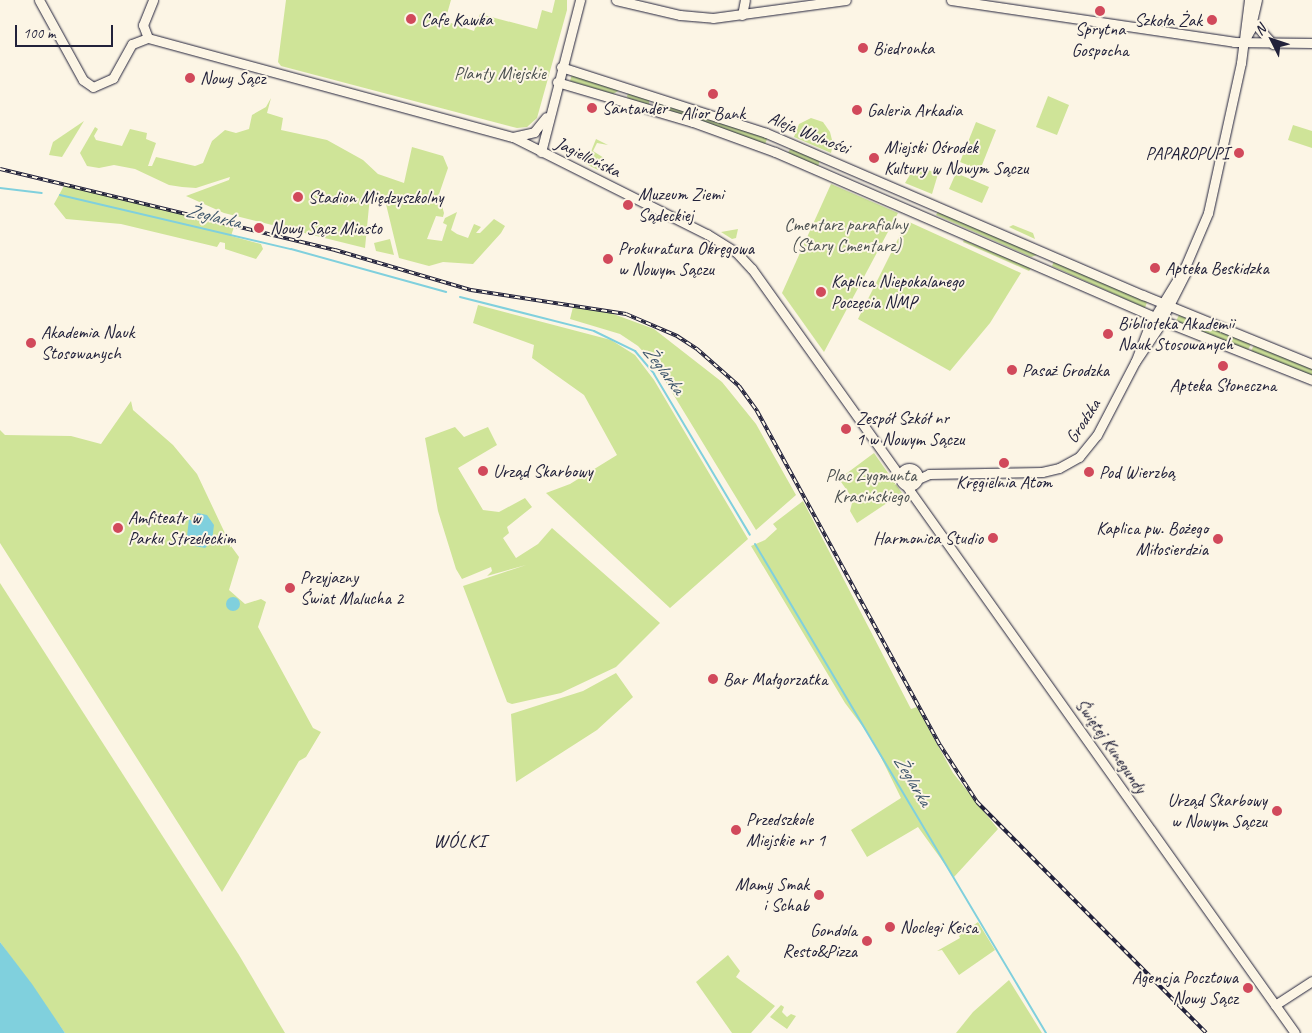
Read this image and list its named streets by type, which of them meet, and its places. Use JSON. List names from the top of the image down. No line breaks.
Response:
{"streets":{"street":["Aleja Wolności","Jagiellońska","Grodzka","Świętej Kunegundy"]},"crossings":[["Aleja Wolności","Grodzka"],["Jagiellońska","Grodzka"],["Jagiellońska","Świętej Kunegundy"],["Grodzka","Świętej Kunegundy"]],"districts":["WÓLKI"],"water":["Żeglarka"],"parks":["Planty Miejskie","Cmentarz parafialny (Stary Cmentarz)","Plac Zygmunta Krasińskiego"],"places":["Sprytna Gospocha","Cafe Kawka","Szkoła Żak","Biedronka","Nowy Sącz","Alior Bank","Santander","Galeria Arkadia","PAPAROPUPI","Miejski Ośrodek Kultury w Nowym Sączu","Stadion Międzyszkolny","Muzeum Ziemi Sądeckiej","Nowy Sącz Miasto","Prokuratura Okręgowa w Nowym Sączu","Apteka Beskidzka","Kaplica Niepokalanego Poczęcia NMP","Biblioteka Akademii Nauk Stosowanych","Akademia Nauk Stosowanych","Apteka Słoneczna","Pasaż Grodzka","Zespół Szkół nr 1 w Nowym Sączu","Kręgielnia Atom","Urząd Skarbowy","Pod Wierzbą","Amfiteatr w Parku Strzeleckim","Harmonica Studio","Kaplica pw. Bożego Miłosierdzia","Przyjazny Świat Malucha 2","Bar Małgorzatka","Urząd Skarbowy w Nowym Sączu","Przedszkole Miejskie nr 1","Mamy Smak i Schab","Noclegi Keisa","Gondola Resto&Pizza","Agencja Pocztowa Nowy Sącz"],"scale_bar":"100 m","north":"top left"}
